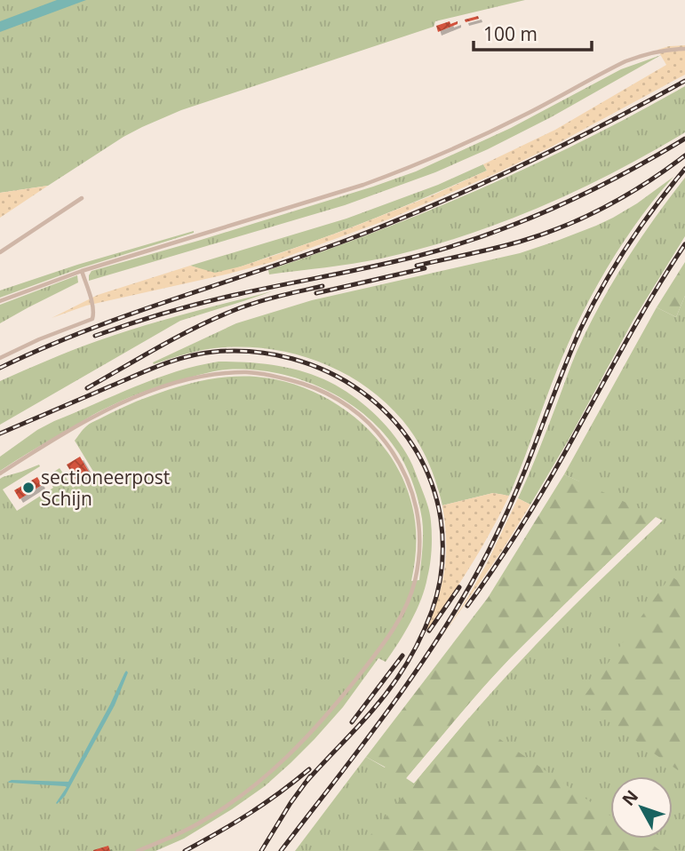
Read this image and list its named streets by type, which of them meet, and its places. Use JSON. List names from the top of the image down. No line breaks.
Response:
{"places":["sectioneerpost Schijn"],"scale_bar":"100 m","north":"top left"}
